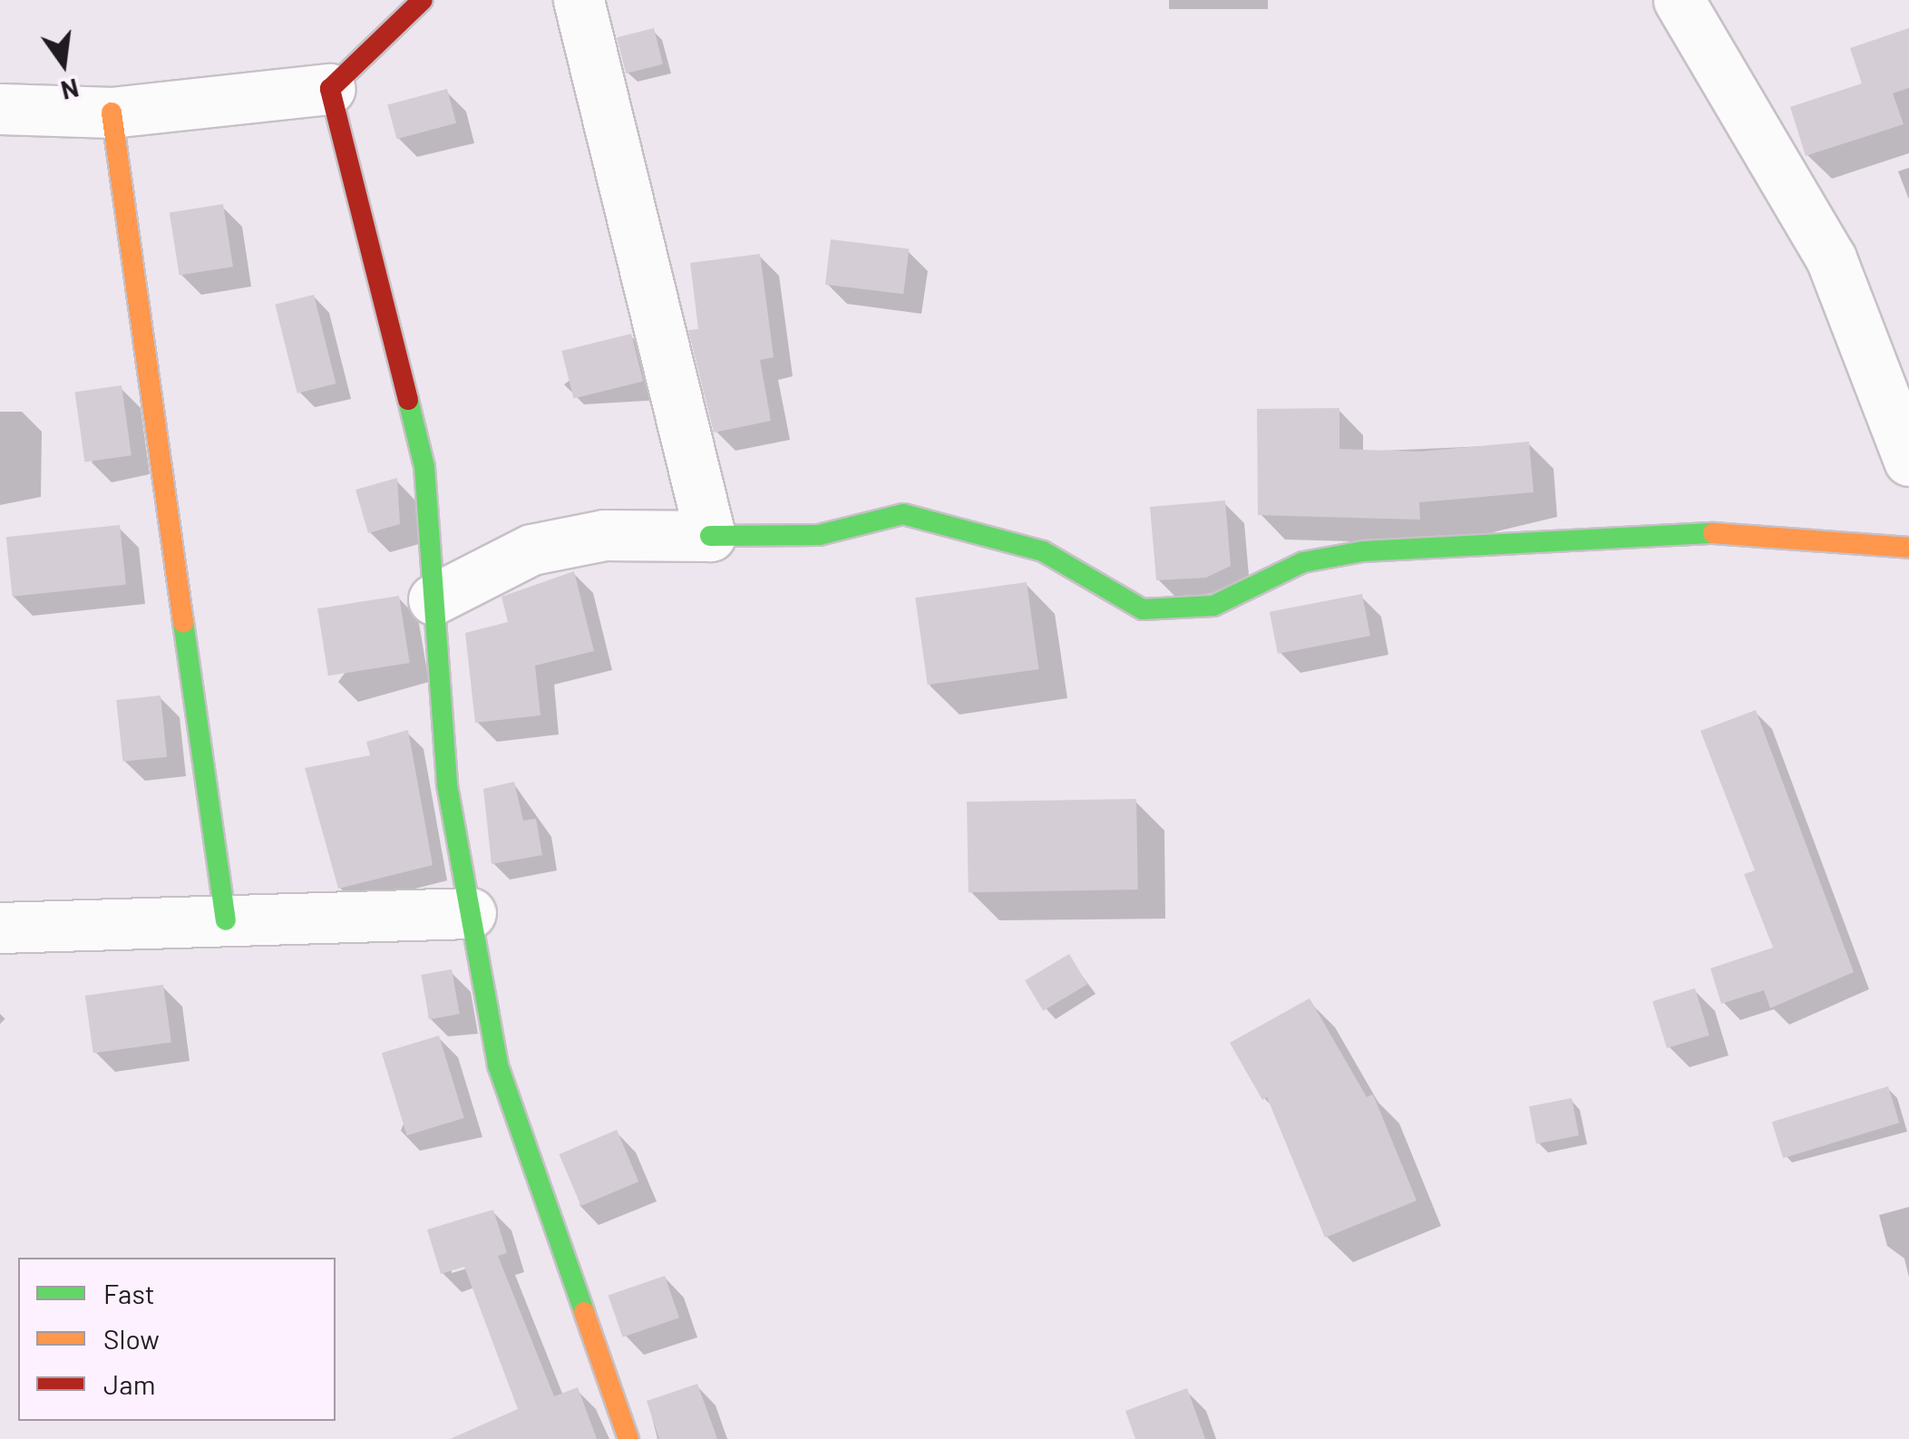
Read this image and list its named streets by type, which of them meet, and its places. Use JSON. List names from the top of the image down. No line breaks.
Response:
{"legend":["Fast","Slow","Jam"],"north":"bottom"}
